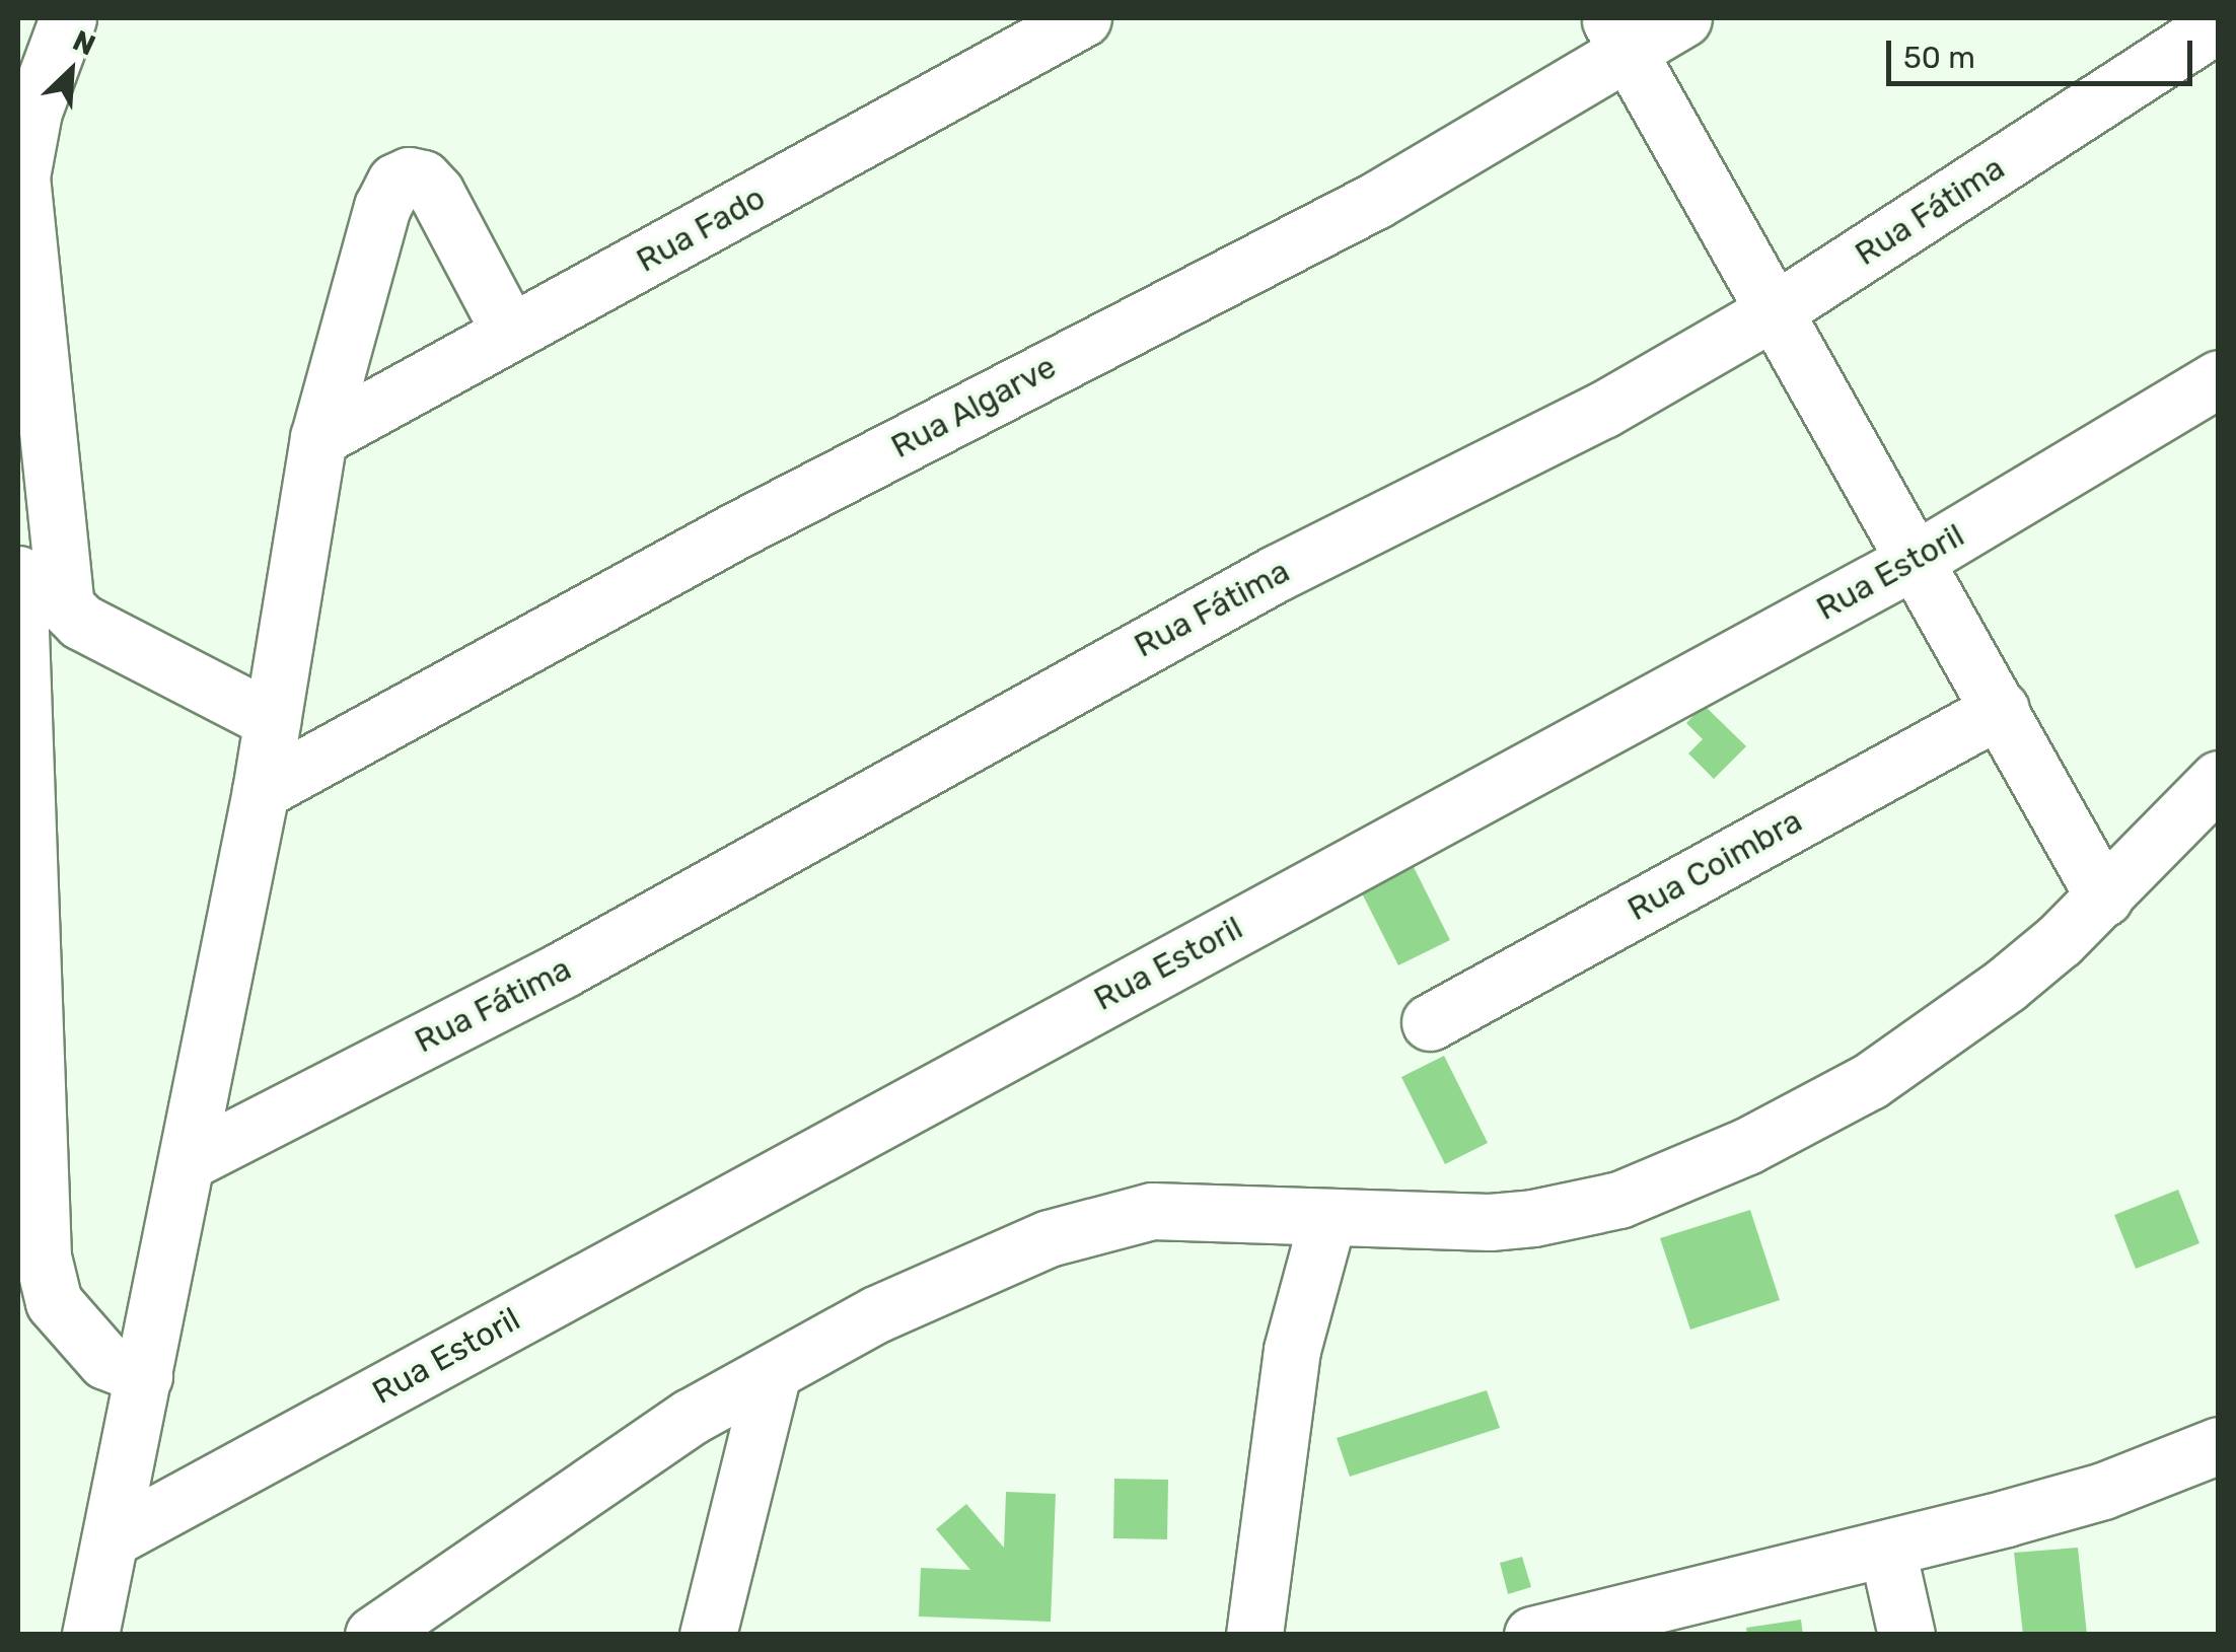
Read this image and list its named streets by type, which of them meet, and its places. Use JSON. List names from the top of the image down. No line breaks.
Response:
{"streets":{"street":["Rua Fátima","Rua Fado","Rua Algarve","Rua Estoril","Rua Coimbra"]},"scale_bar":"50 m","north":"top right"}
